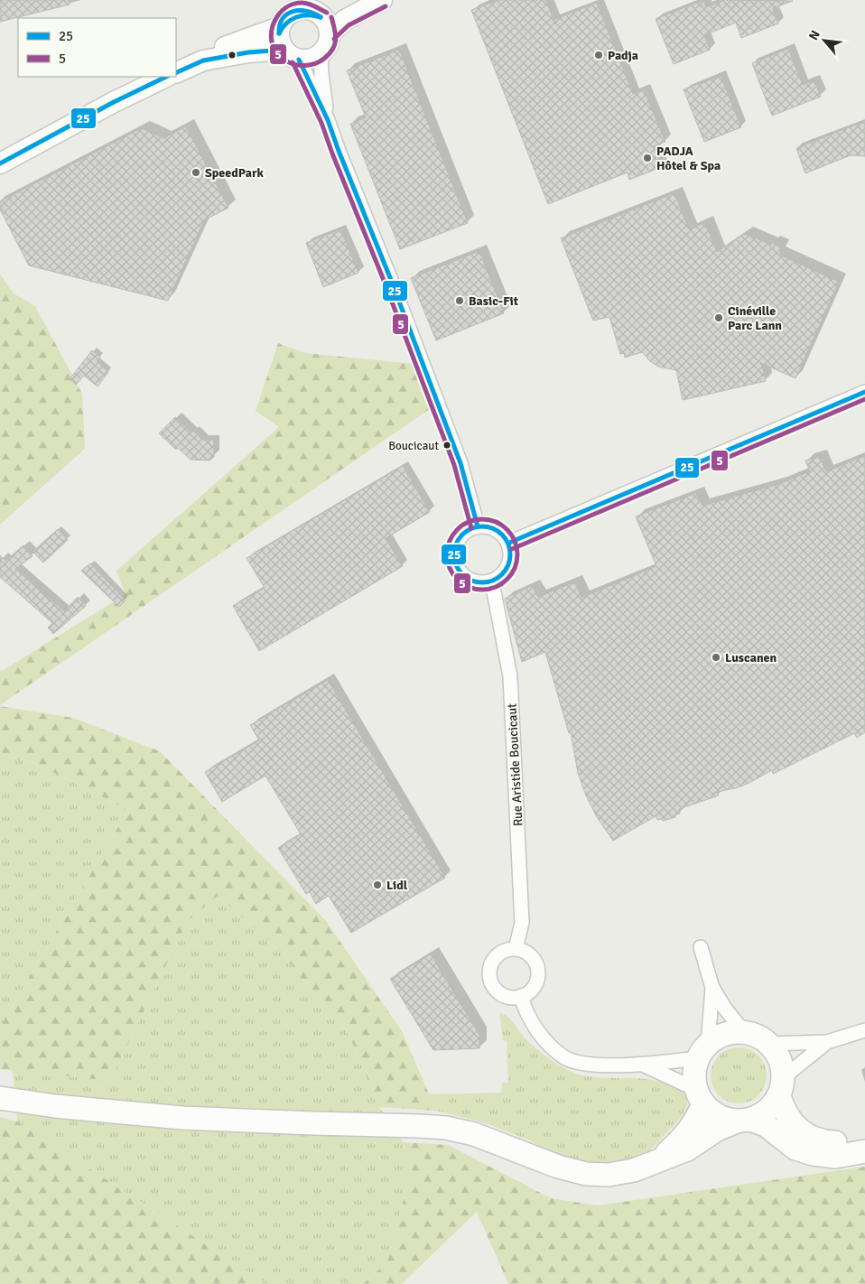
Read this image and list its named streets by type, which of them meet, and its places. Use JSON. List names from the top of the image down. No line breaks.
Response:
{"streets":{"street":["Rue Aristide Boucicaut"]},"places":["Padja","PADJA Hôtel & Spa","SpeedPark","Basic-Fit","Cinéville Parc Lann","Boucicaut","Luscanen","Lidl"],"lines":["transit line 5","transit line 25"],"legend":["25","5"],"north":"top left"}
